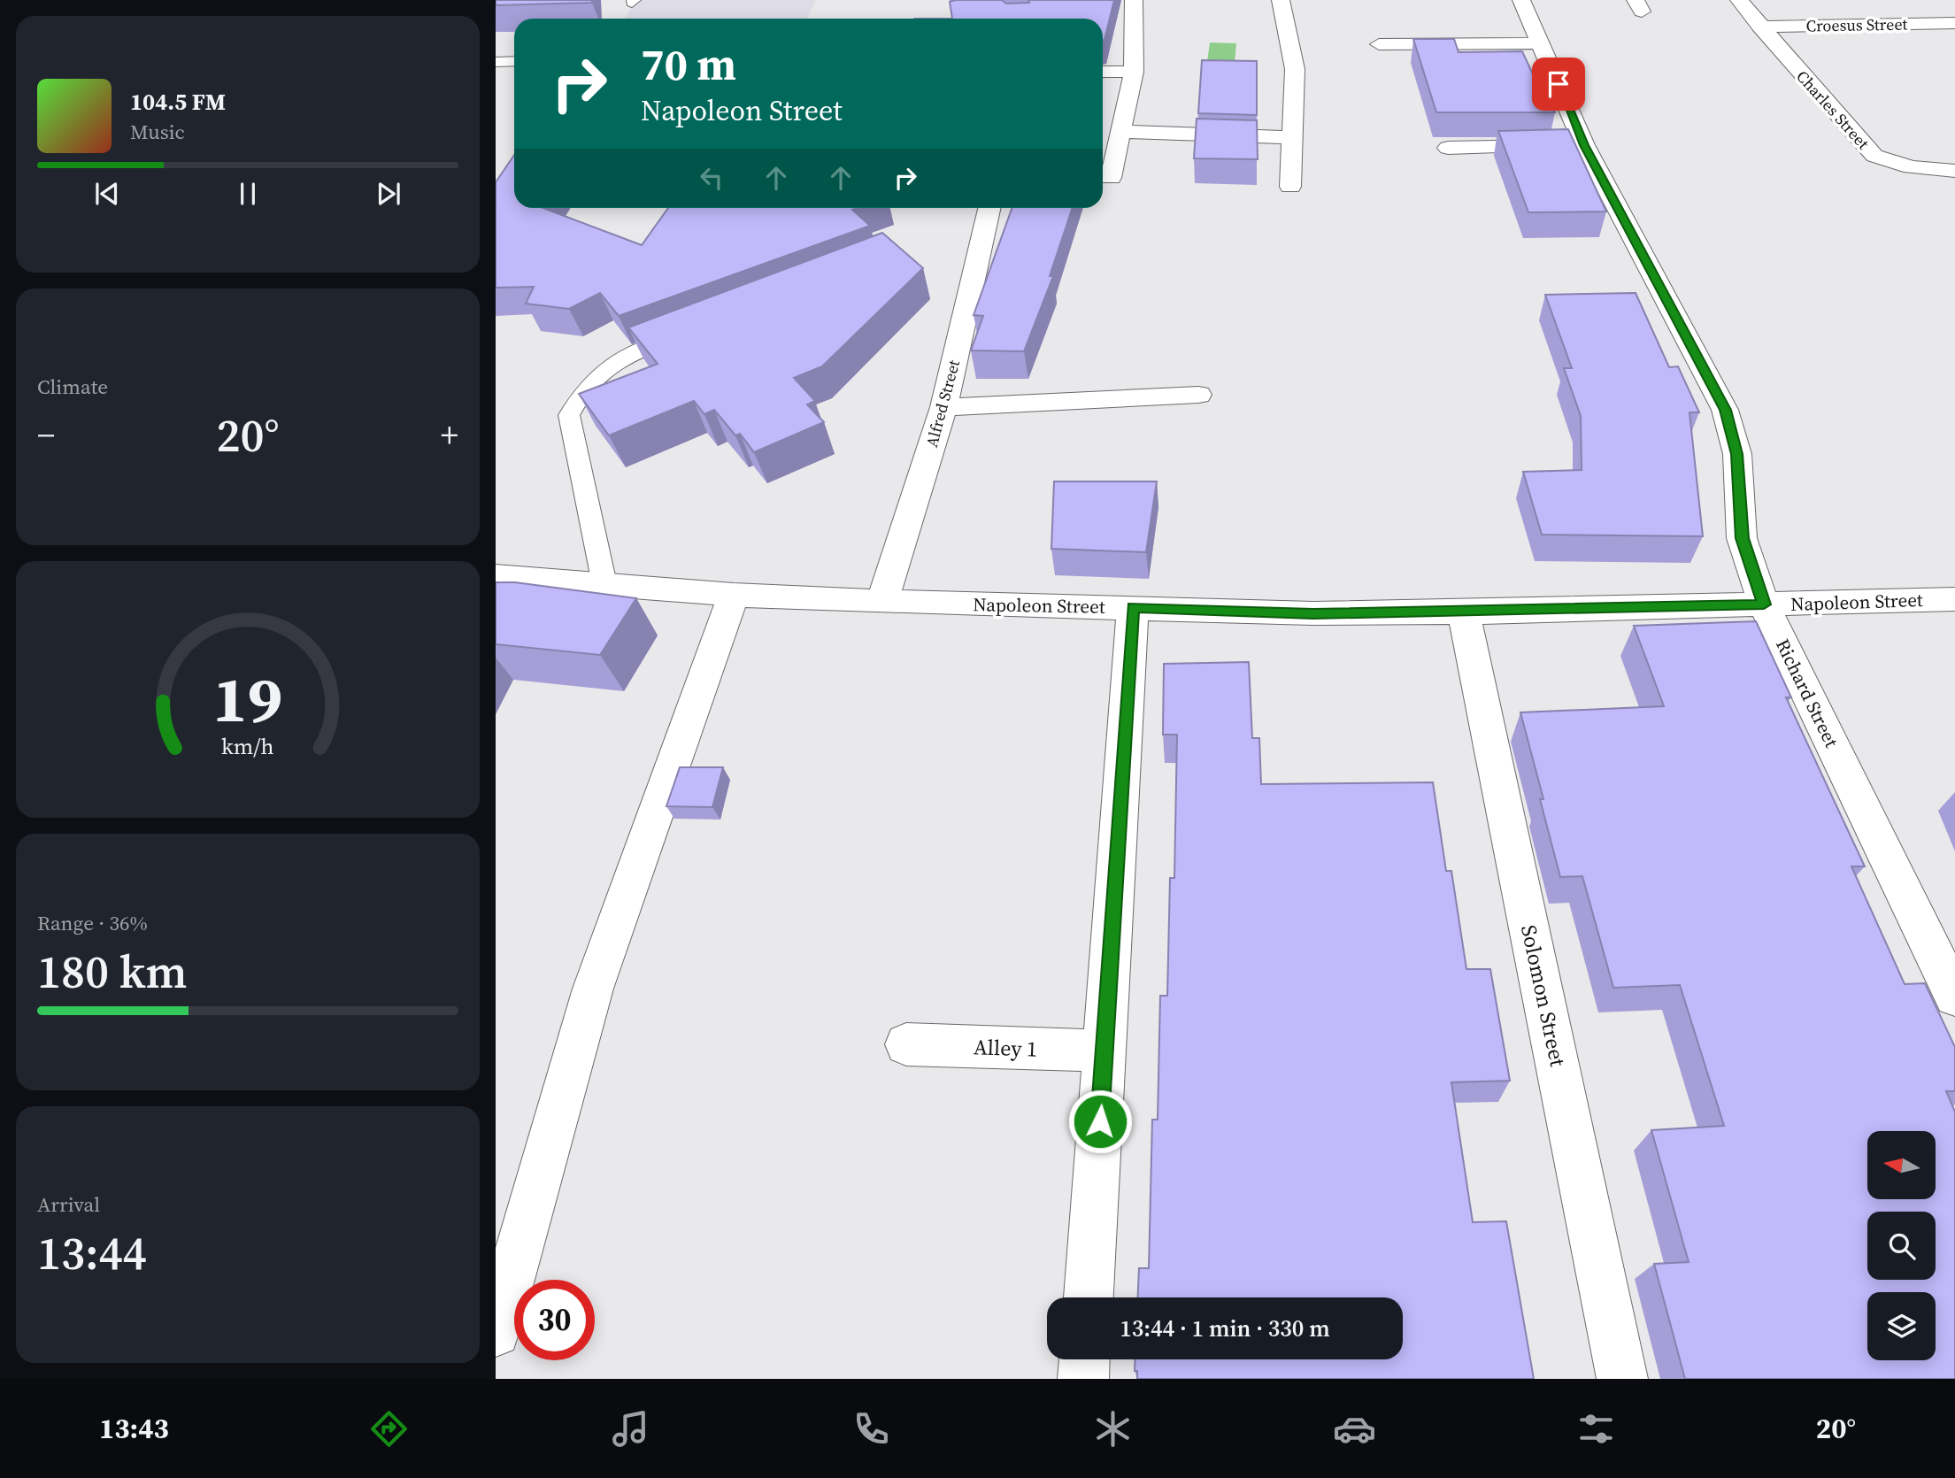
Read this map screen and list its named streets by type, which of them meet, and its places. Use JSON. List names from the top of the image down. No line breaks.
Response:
{"streets":{"street":["Croesus Street","Charles Street","Alfred Street","Napoleon Street","Richard Street","Solomon Street","Alley 1"]},"crossings":[["Croesus Street","Charles Street"],["Alfred Street","Napoleon Street"],["Napoleon Street","Richard Street"],["Napoleon Street","Solomon Street"]],"north":"left","page":{"turn":["70 m","Napoleon Street"],"song":["104.5 FM","Music"],"tile":["Climate",["Range · 36%","180 km"],["Arrival","13:44"]],"heat":["−","20°","+"],"limit":"30","trip":"13:44 · 1 min · 330 m","tabs":["13:43","20°"],"gauge":["19","km/h"]}}
